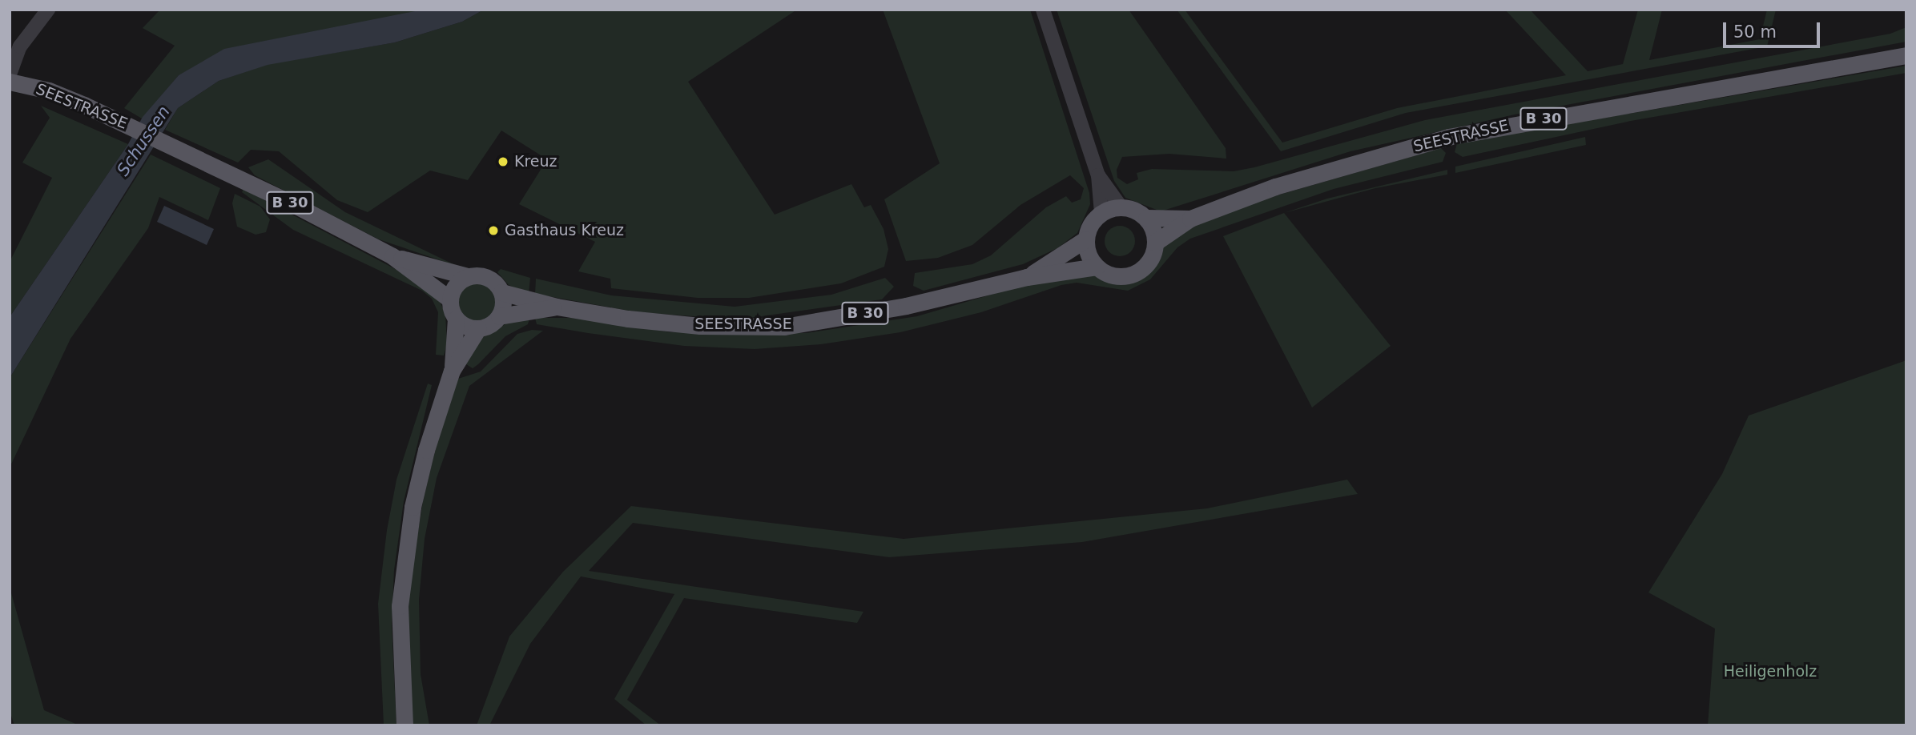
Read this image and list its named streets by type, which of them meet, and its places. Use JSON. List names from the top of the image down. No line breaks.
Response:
{"streets":{"main road":["SEESTRASSE","B 30"]},"water":["Schussen"],"parks":["Heiligenholz"],"places":["Kreuz","Gasthaus Kreuz"],"scale_bar":"50 m"}
